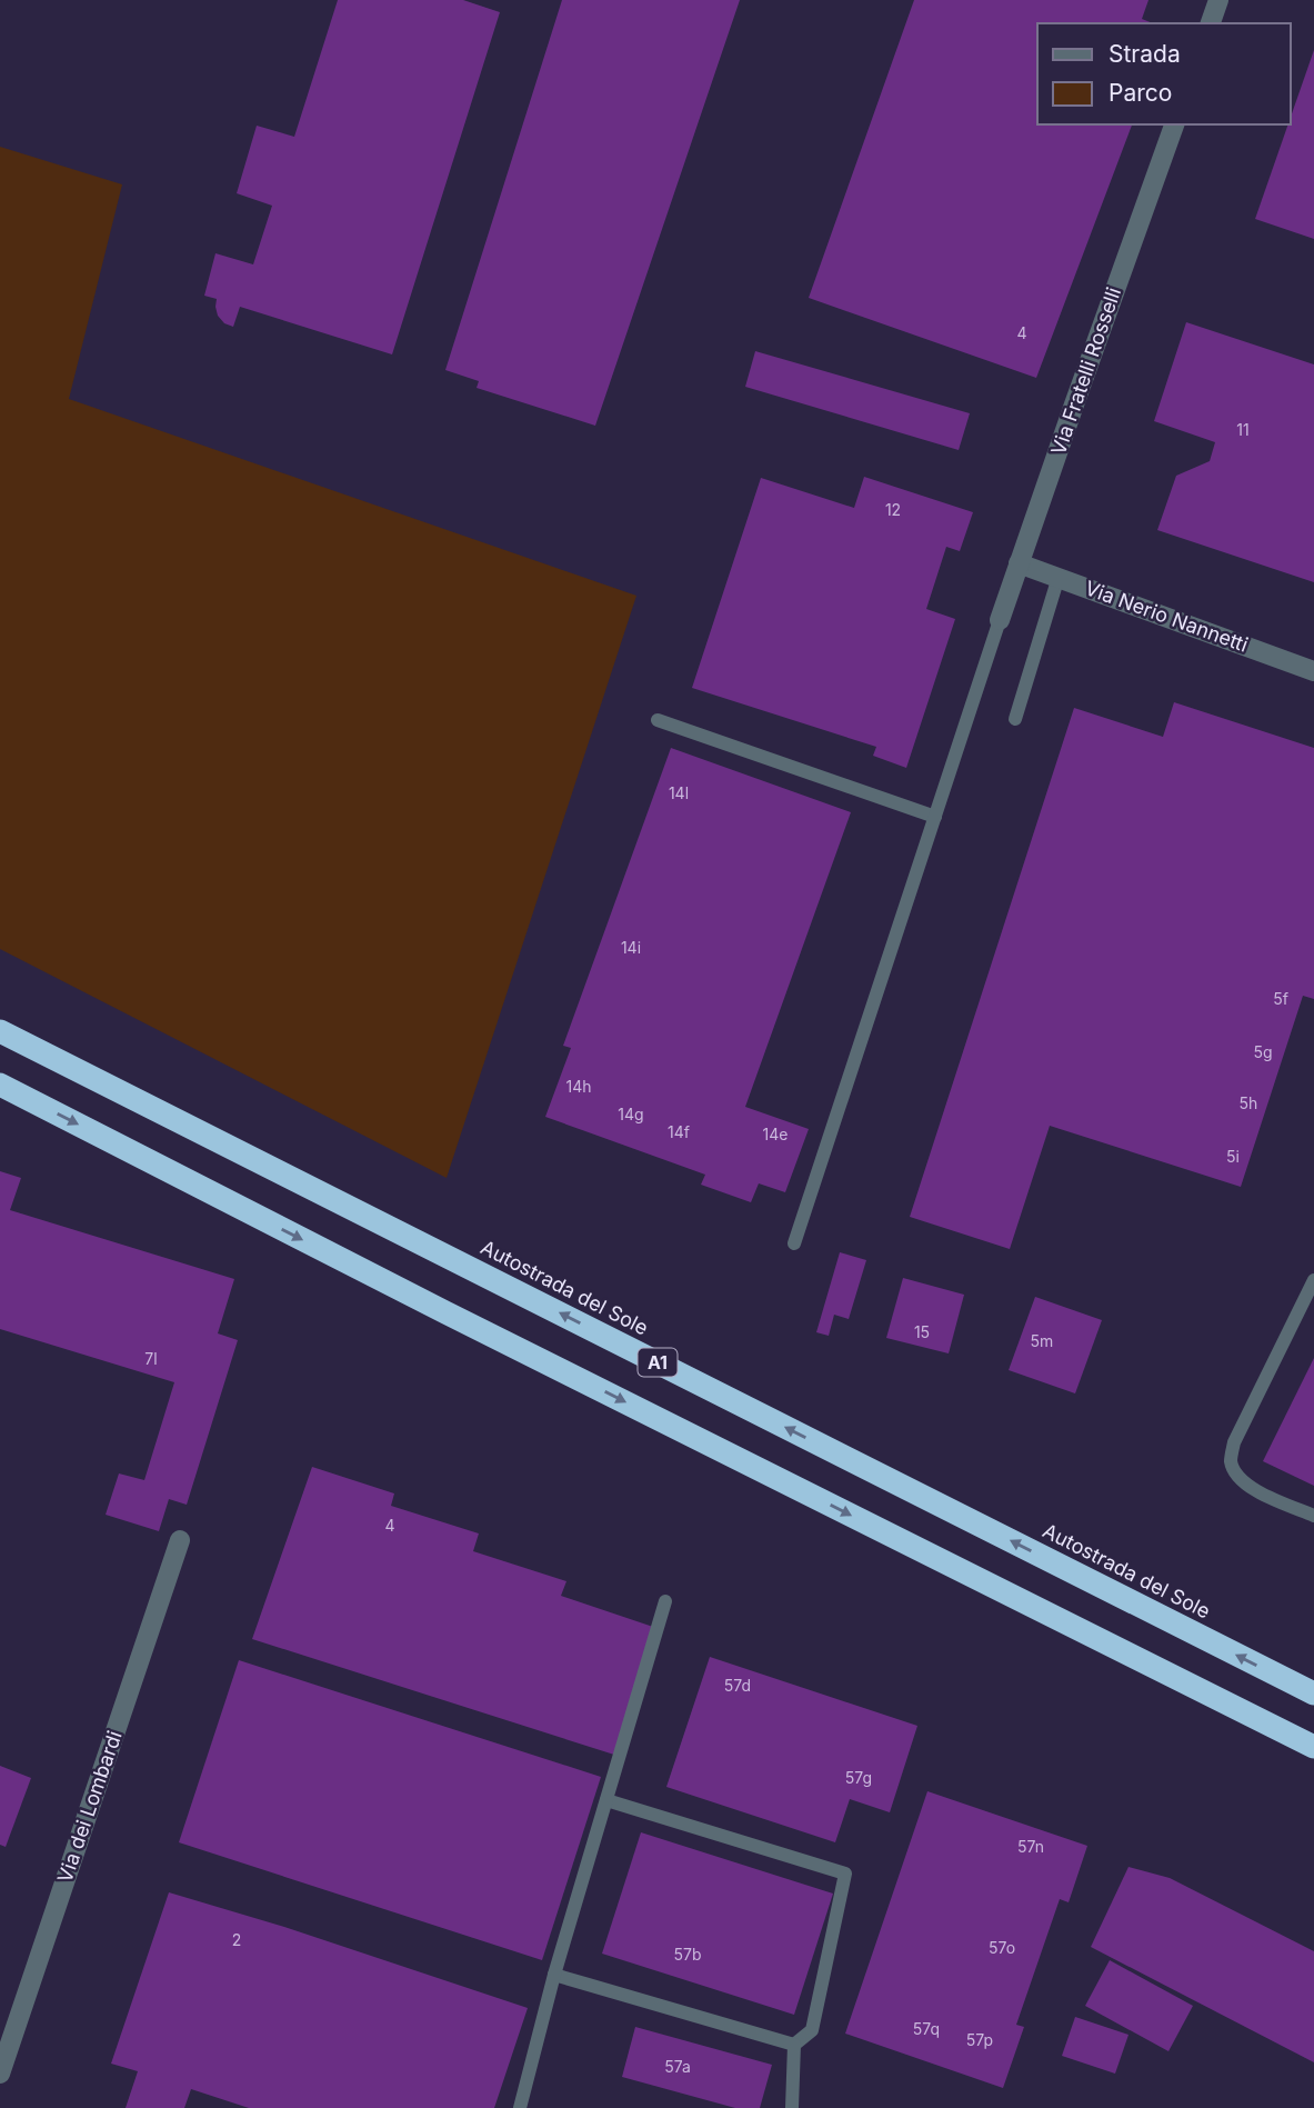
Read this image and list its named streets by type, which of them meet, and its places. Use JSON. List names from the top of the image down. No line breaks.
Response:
{"streets":{"highway":["Autostrada del Sole","A1"],"street":["Via Fratelli Rosselli","Via Nerio Nannetti","Via dei Lombardi"]},"crossings":[["Via Fratelli Rosselli","Via Nerio Nannetti"]],"house_numbers":["4","11","12","14l","14i","5f","5g","14h","5h","14g","14f","14e","5i","15","5m","7l","4","57d","57g","57n","2","57o","57b","57q","57p","57a"],"legend":["Strada","Parco"]}
